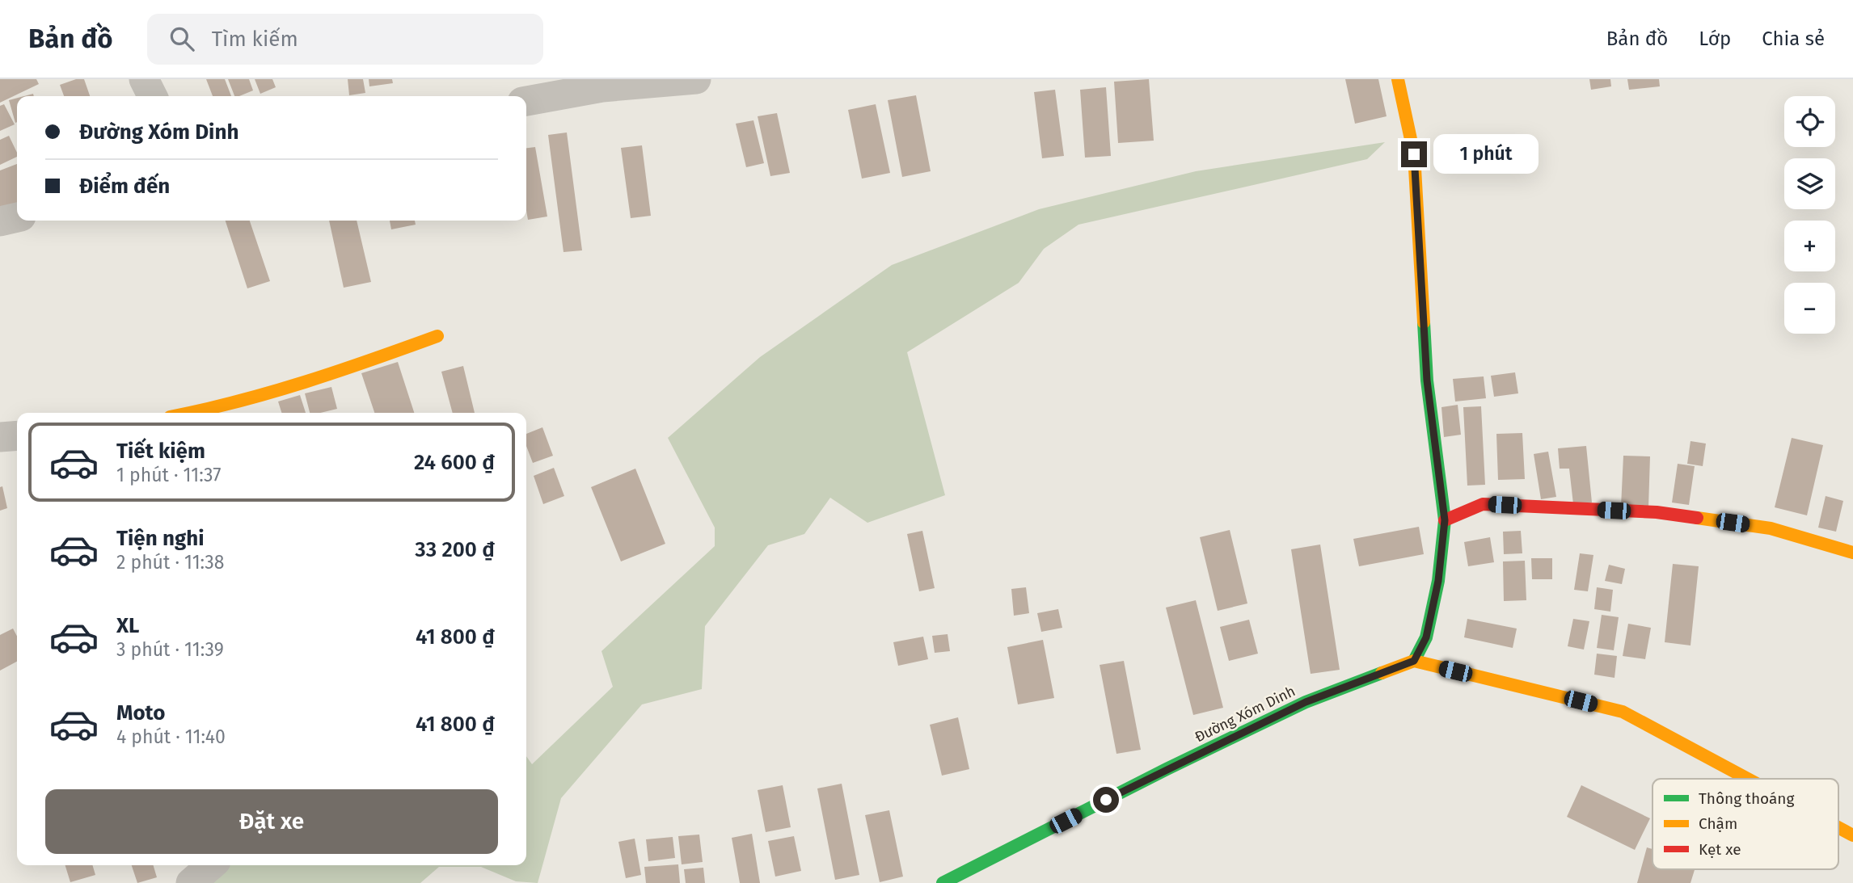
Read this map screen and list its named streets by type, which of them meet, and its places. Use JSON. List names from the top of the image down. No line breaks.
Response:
{"streets":{"street":["Đường Xóm Dinh"]},"legend":["Thông thoáng","Chậm","Kẹt xe"],"page":{"header":"Bản đồ","search":"Tìm kiếm","nav":["Bản đồ","Lớp","Chia sẻ"],"map_buttons":["+","−"],"banner":["Đường Xóm Dinh","Điểm đến"],"bubble":"1 phút","list":[{"name":"Tiết kiệm","note":"1 phút · 11:37","value":"24 600 ₫"},{"name":"Tiện nghi","note":"2 phút · 11:38","value":"33 200 ₫"},{"name":"XL","note":"3 phút · 11:39","value":"41 800 ₫"},{"name":"Moto","note":"4 phút · 11:40","value":"41 800 ₫"}],"buttons":"Đặt xe"}}
